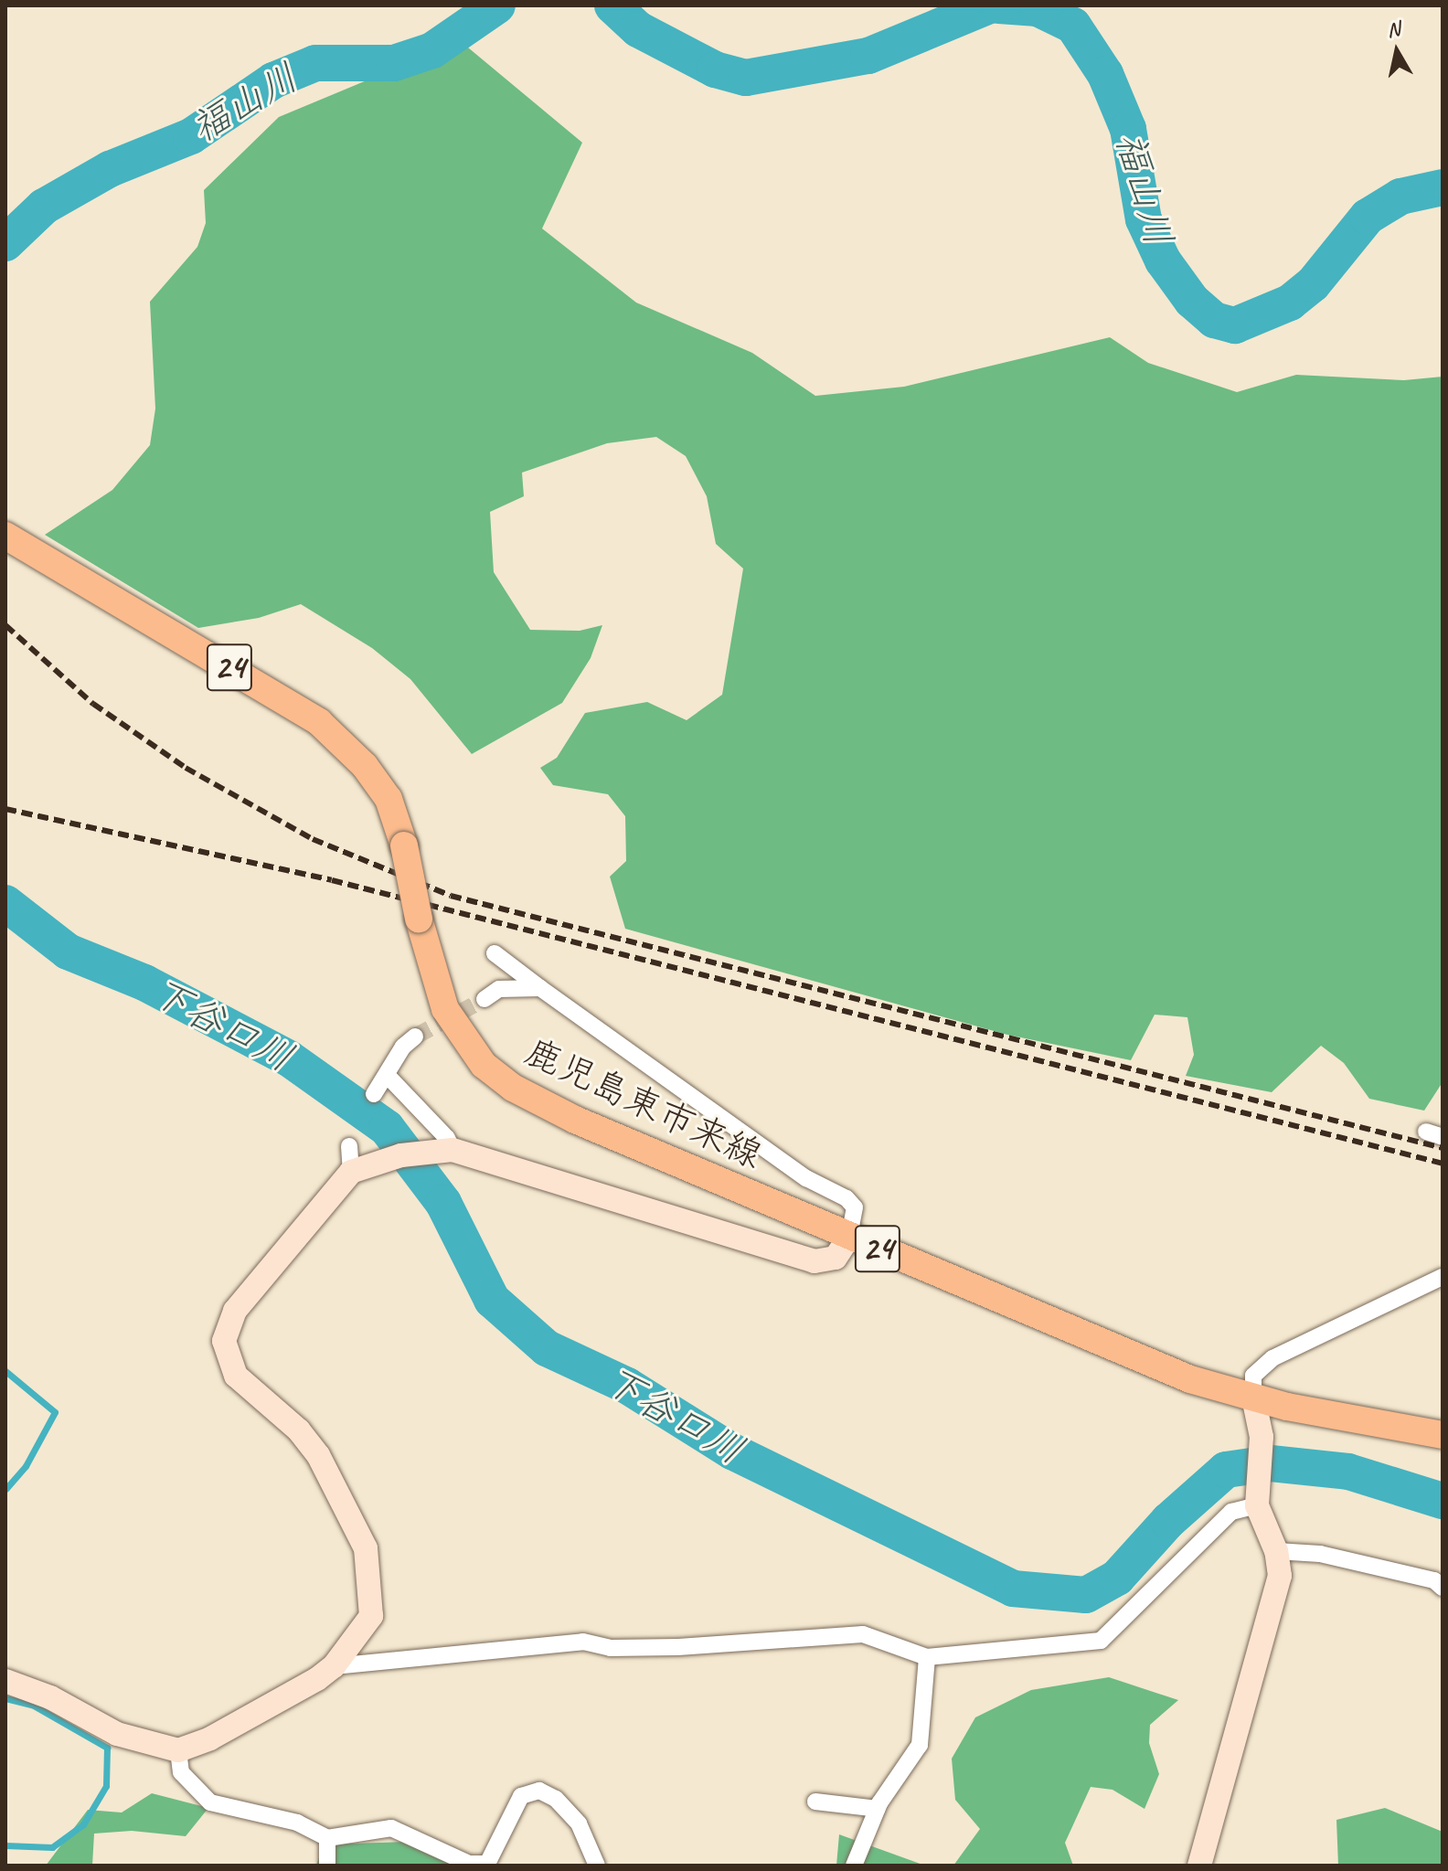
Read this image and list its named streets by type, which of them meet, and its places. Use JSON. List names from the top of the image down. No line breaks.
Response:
{"streets":{"main road":["24","鹿児島東市来線"]},"water":["福山川","下谷口川"],"north":"top"}
